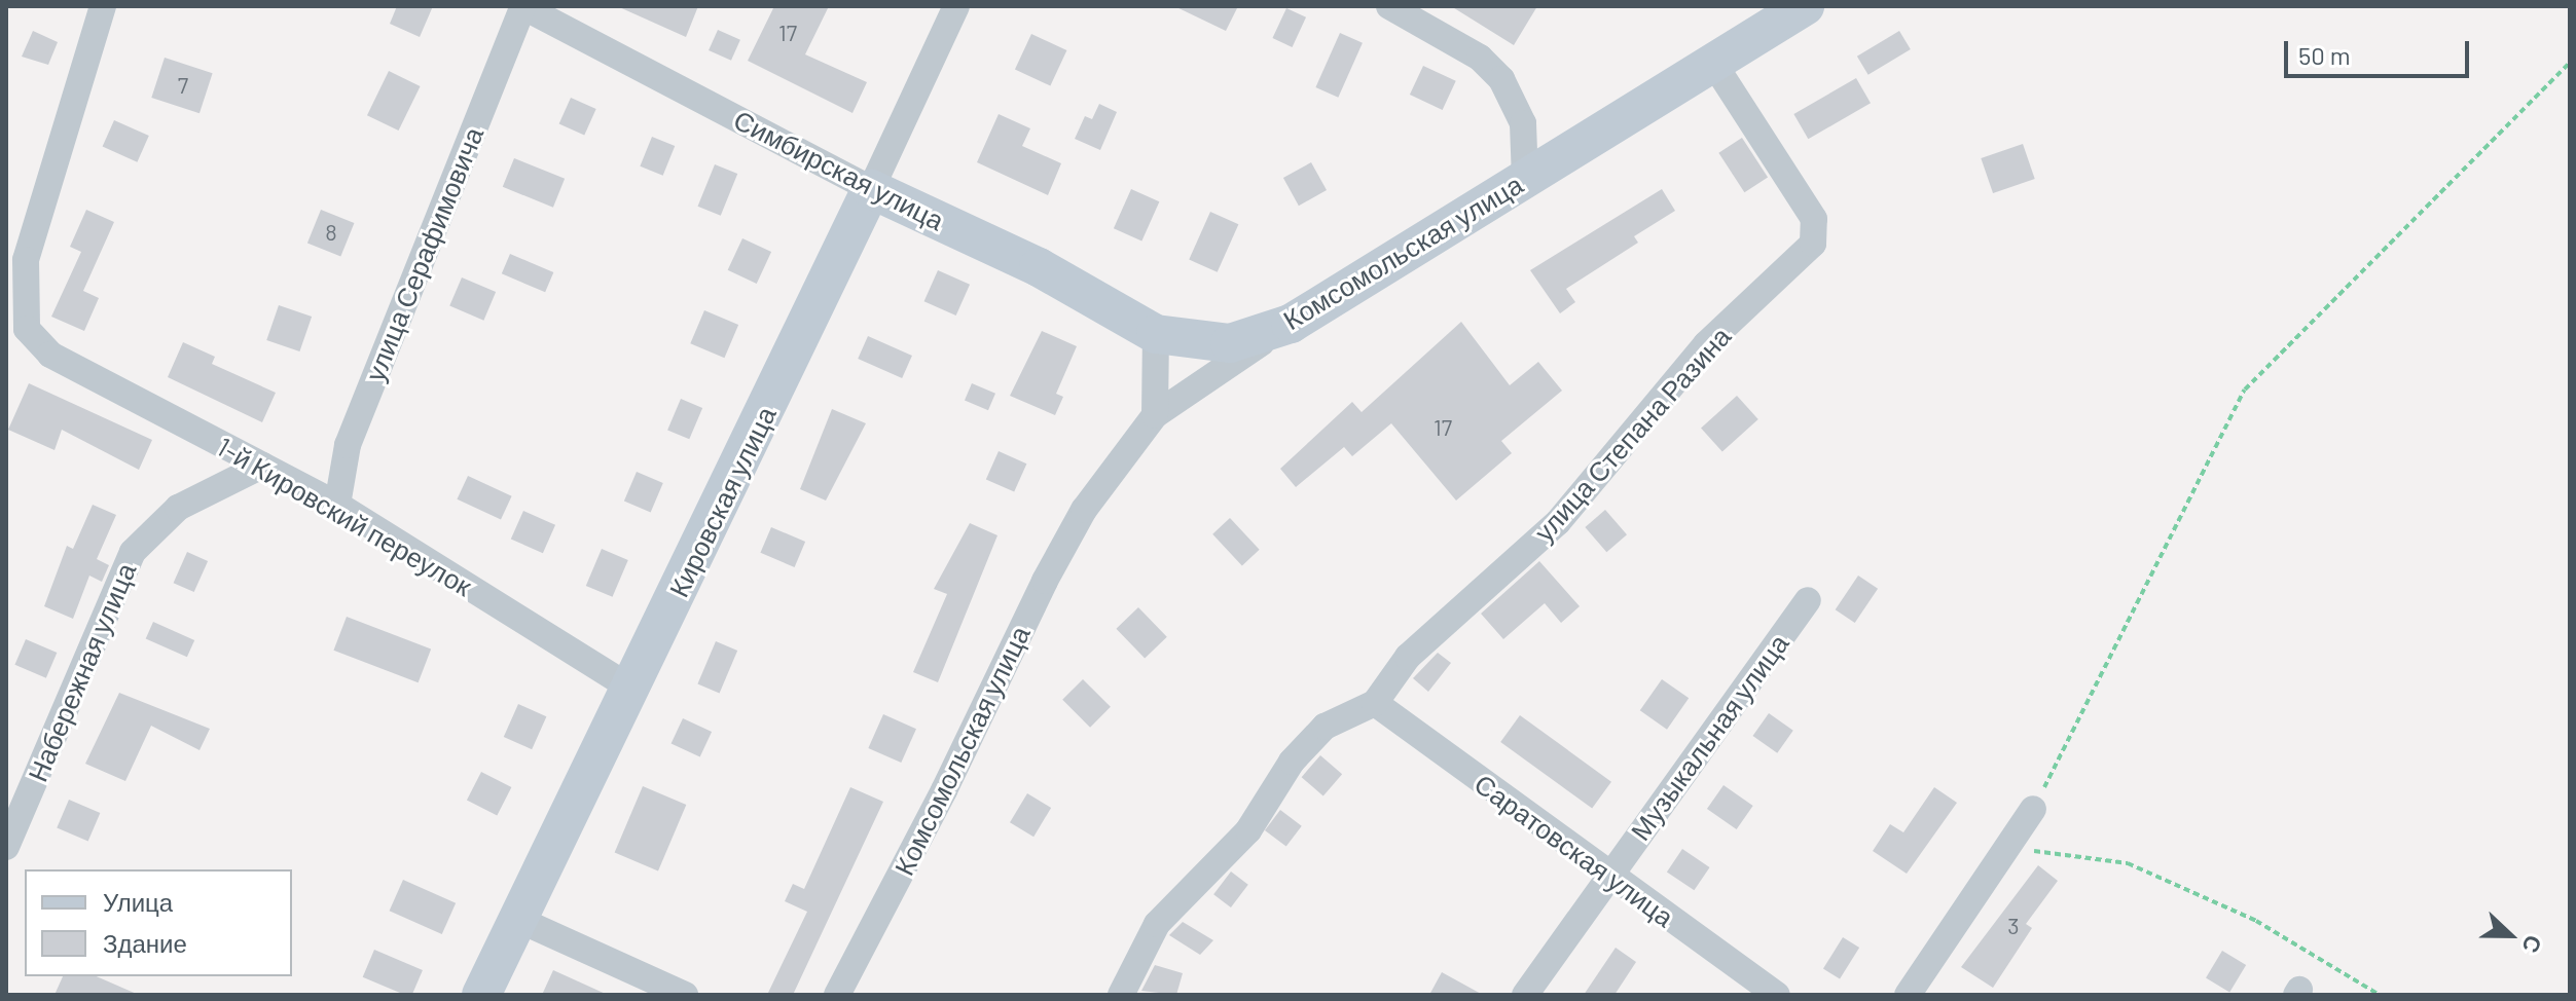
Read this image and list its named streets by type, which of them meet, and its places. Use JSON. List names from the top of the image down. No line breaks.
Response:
{"streets":{"main road":["Симбирская улица","Комсомольская улица","Кировская улица"],"street":["улица Серафимовича","улица Степана Разина","1-й Кировский переулок","Набережная улица","Музыкальная улица","Саратовская улица"]},"crossings":[["Симбирская улица","Комсомольская улица"],["Симбирская улица","улица Серафимовича"],["Симбирская улица","Кировская улица"],["Комсомольская улица","улица Степана Разина"],["улица Серафимовича","1-й Кировский переулок"],["улица Степана Разина","Саратовская улица"],["Кировская улица","1-й Кировский переулок"],["1-й Кировский переулок","Набережная улица"],["Музыкальная улица","Саратовская улица"]],"house_numbers":["17","7","8","17","3"],"legend":["Улица","Здание"],"scale_bar":"50 m","north":"right"}
